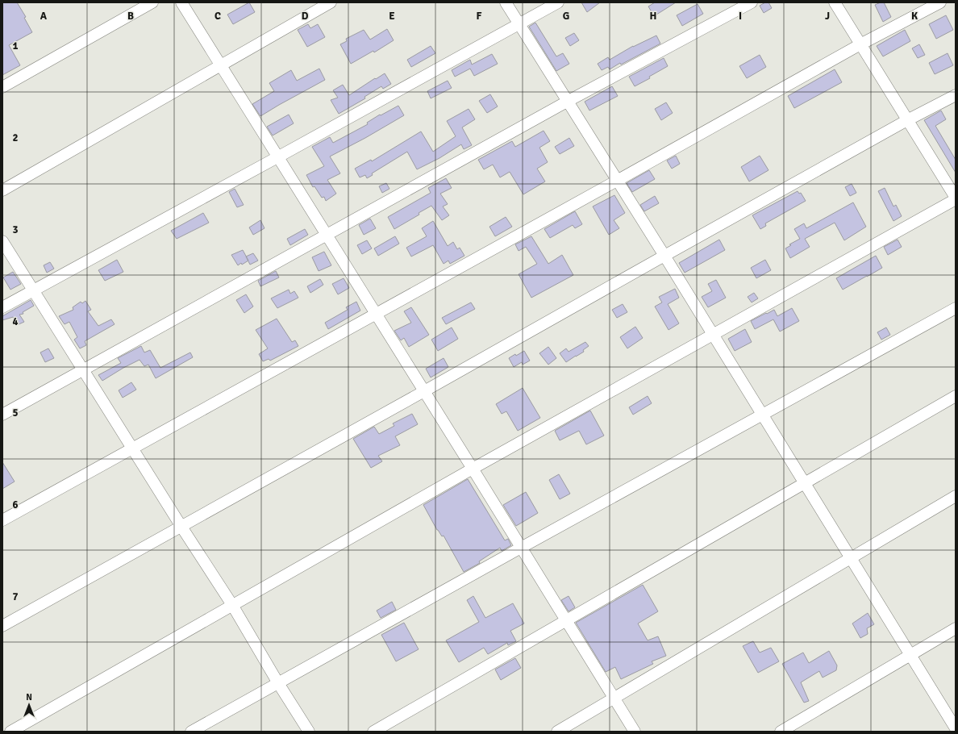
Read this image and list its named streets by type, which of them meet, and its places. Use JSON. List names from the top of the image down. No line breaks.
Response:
{"north":"top","grid":{"columns":["A","B","C","D","E","F","G","H","I","J","K"],"rows":["1","2","3","4","5","6","7"]}}
